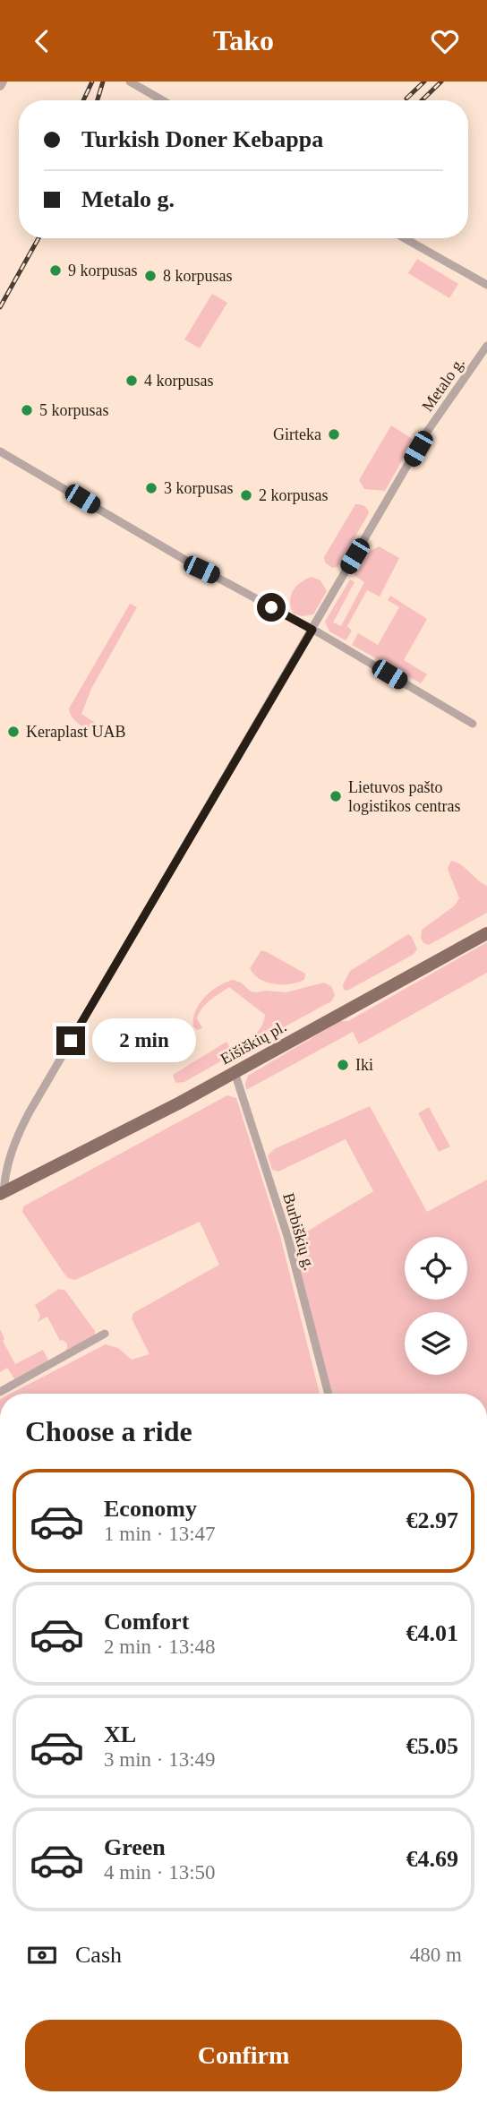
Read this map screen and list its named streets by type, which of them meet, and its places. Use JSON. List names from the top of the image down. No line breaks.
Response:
{"streets":{"main road":["Eišiškių pl."],"street":["Metalo g.","Burbiškių g."]},"crossings":[["Metalo g.","Eišiškių pl."],["Eišiškių pl.","Burbiškių g."]],"places":["9 korpusas","8 korpusas","4 korpusas","5 korpusas","Girteka","3 korpusas","2 korpusas","Keraplast UAB","Lietuvos pašto logistikos centras","Iki"],"page":{"header":"Tako","banner":["Turkish Doner Kebappa","Metalo g."],"bubble":"2 min","heading":"Choose a ride","list":[{"name":"Economy","note":"1 min · 13:47","value":"€2.97"},{"name":"Comfort","note":"2 min · 13:48","value":"€4.01"},{"name":"XL","note":"3 min · 13:49","value":"€5.05"},{"name":"Green","note":"4 min · 13:50","value":"€4.69"}],"pay":["Cash","480 m"],"buttons":"Confirm"}}
